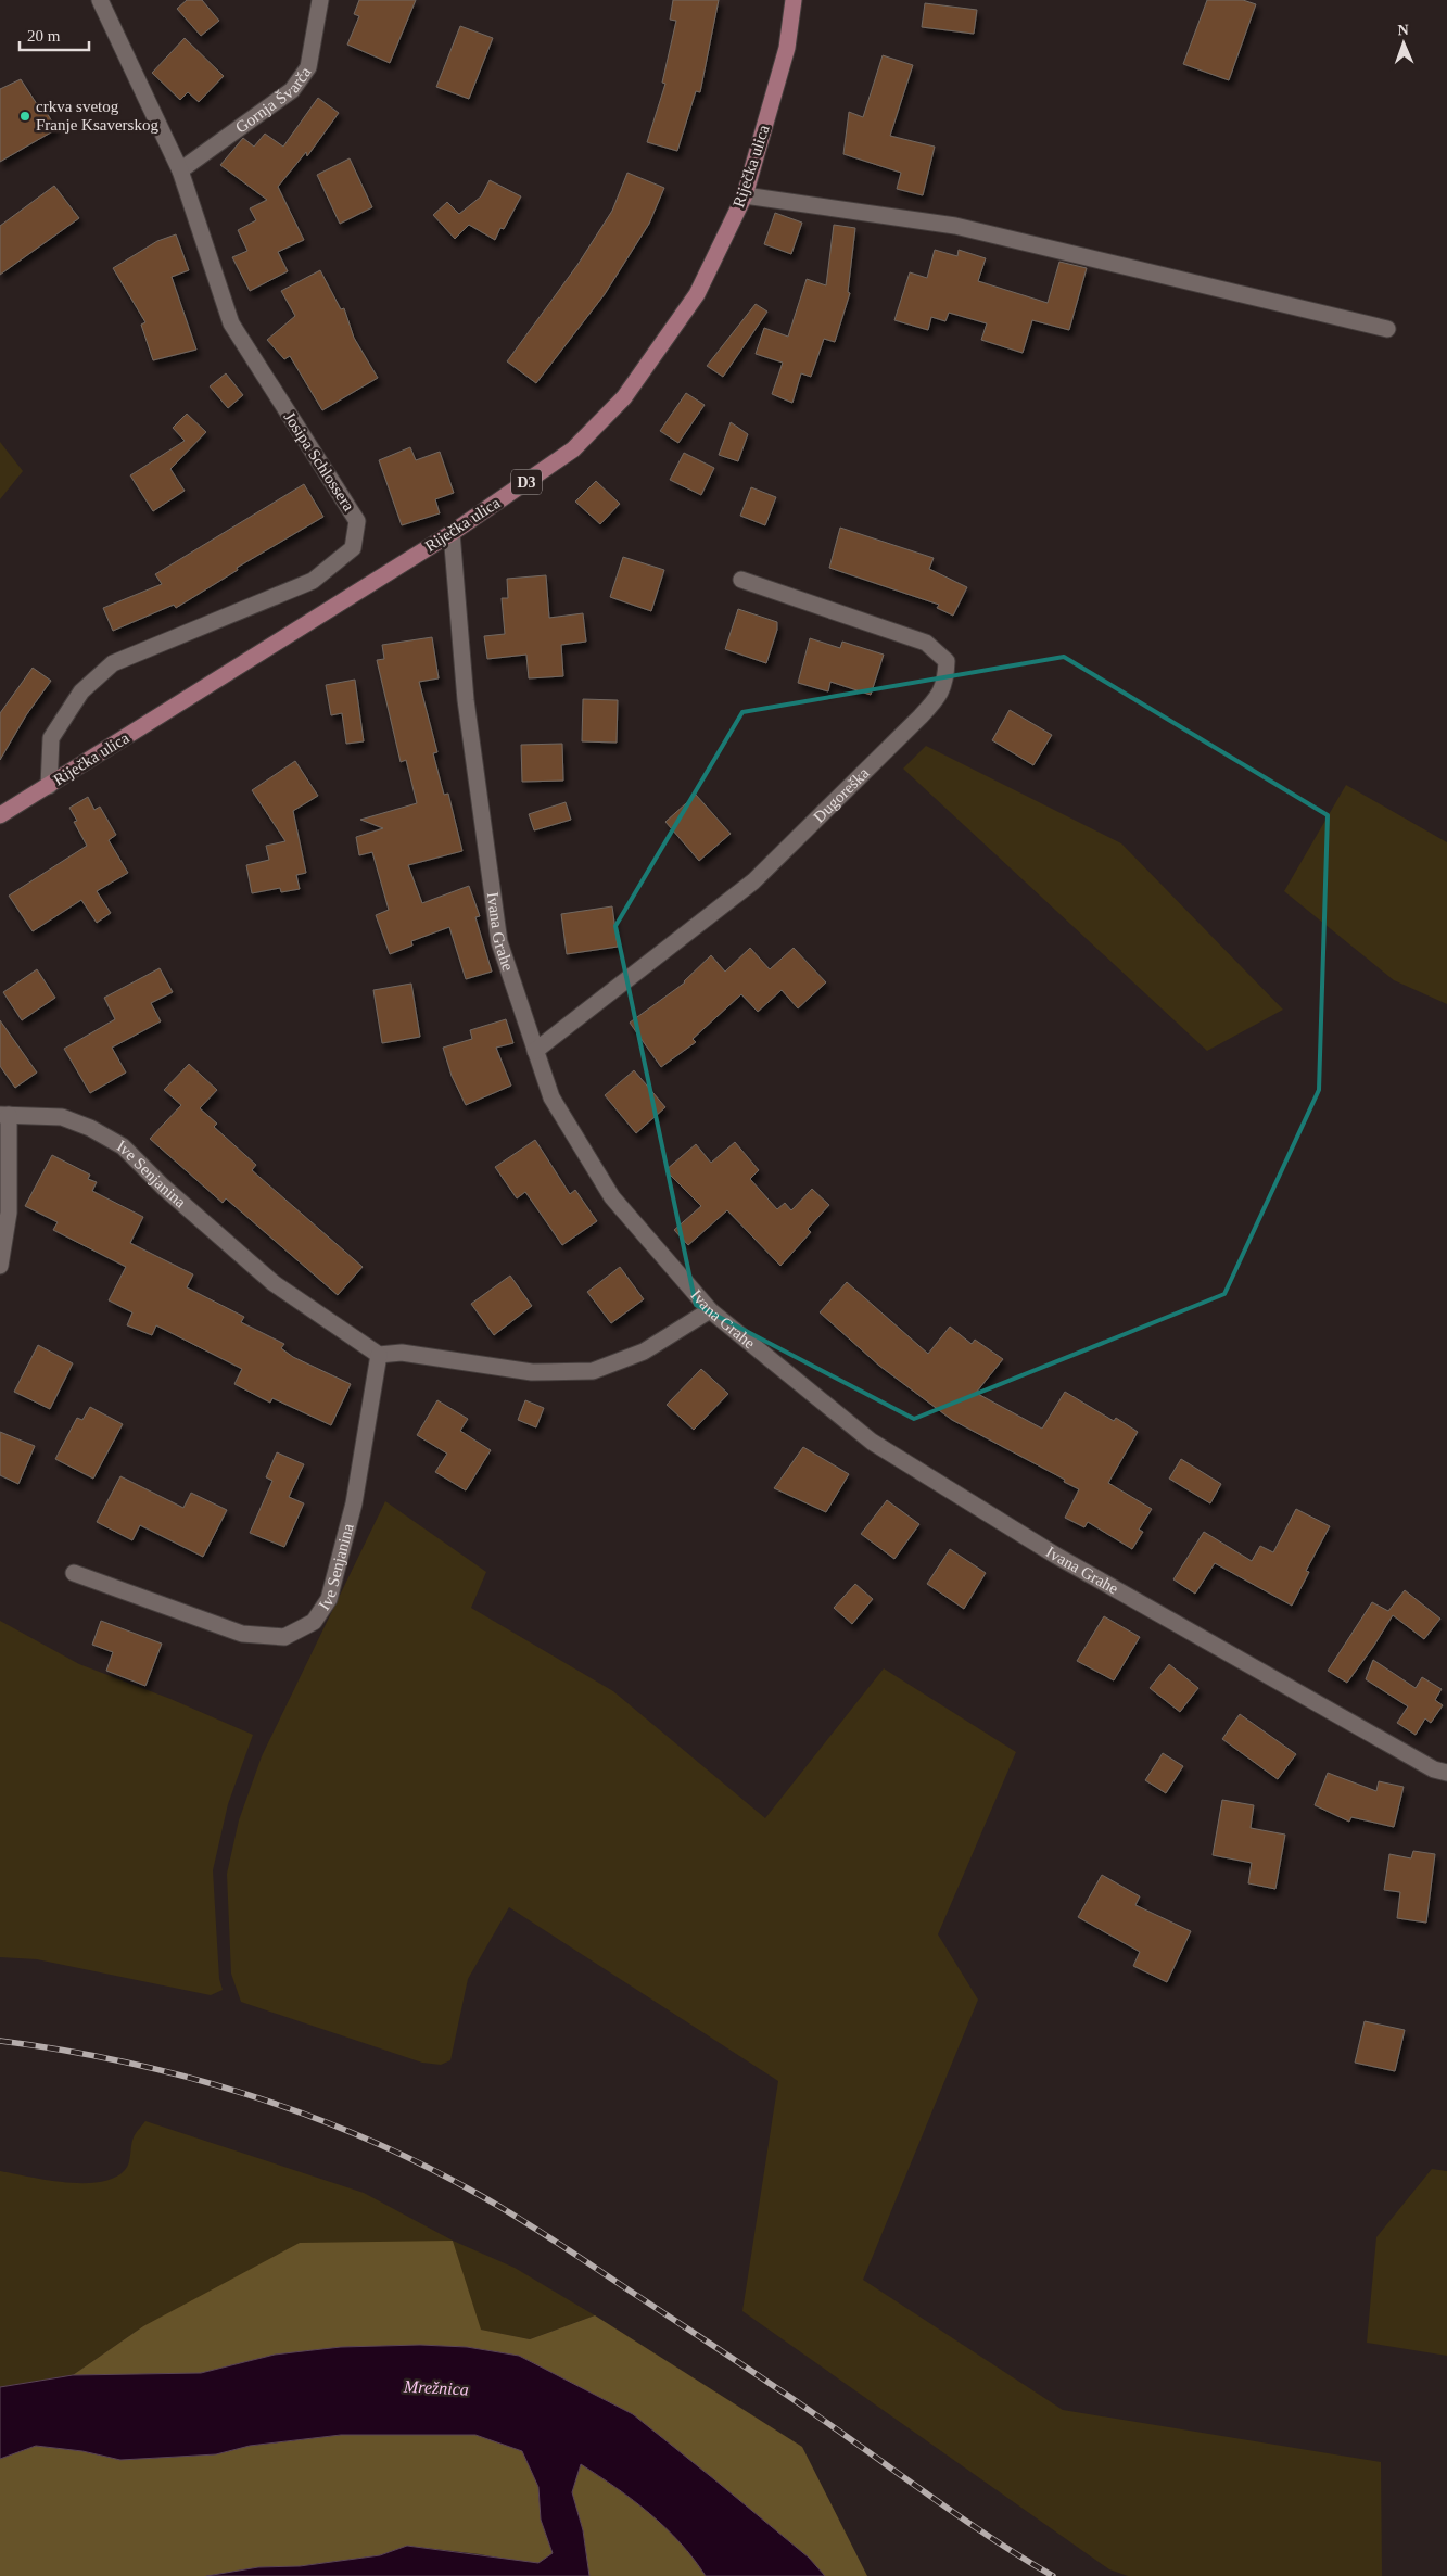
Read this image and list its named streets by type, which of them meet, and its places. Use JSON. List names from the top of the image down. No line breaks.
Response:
{"streets":{"main road":["Riječka ulica","D3"],"street":["Gornja Švarča","Josipa Schlossera","Dugoreška","Ivana Grahe","Ive Senjanina"]},"crossings":[["Gornja Švarča","Josipa Schlossera"],["Riječka ulica","Josipa Schlossera"],["Riječka ulica","Ivana Grahe"],["Dugoreška","Ivana Grahe"]],"water":["Mrežnica"],"places":["crkva svetog Franje Ksaverskog"],"scale_bar":"20 m","north":"top"}
